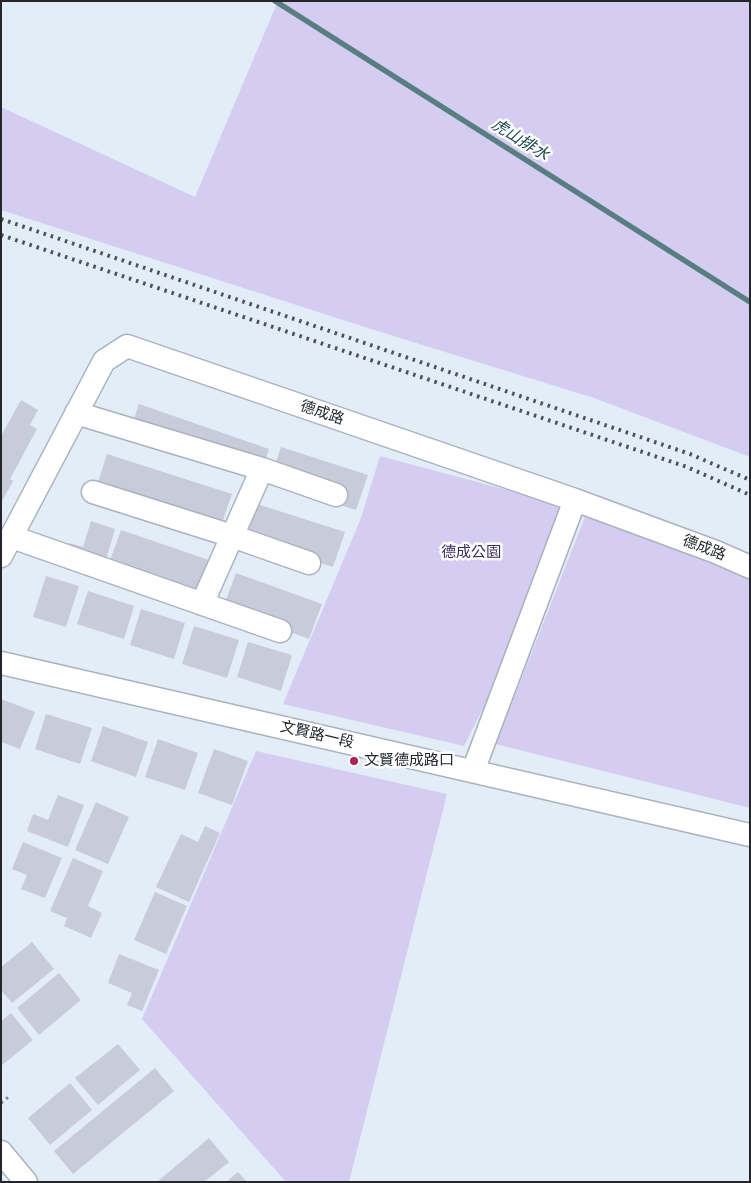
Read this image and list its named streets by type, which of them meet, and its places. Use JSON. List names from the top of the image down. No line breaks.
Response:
{"streets":{"street":["德成路","文賢路一段"]},"water":["虎山排水"],"parks":["德成公園"],"places":["文賢德成路口"]}
